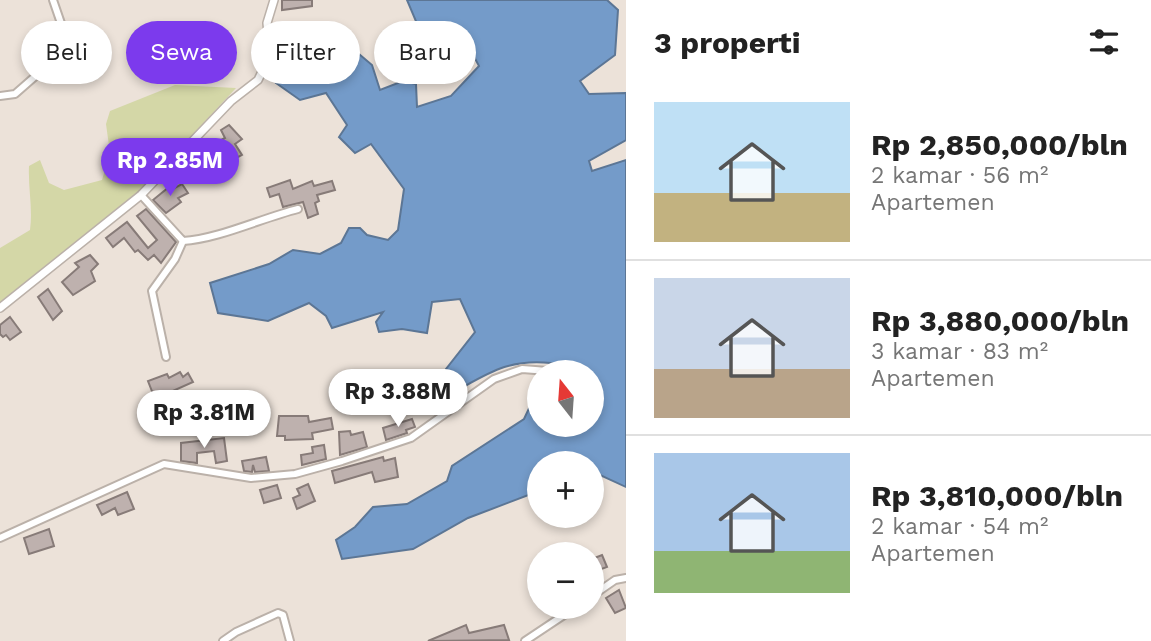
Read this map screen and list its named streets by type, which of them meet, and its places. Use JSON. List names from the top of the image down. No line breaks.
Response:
{"north":"top","page":{"heading":"3 properti","chip":["Beli","Sewa","Filter","Baru"],"list":[{"name":"Rp 2,850,000/bln","note":"2 kamar · 56 m² · Apartemen"},{"name":"Rp 3,880,000/bln","note":"3 kamar · 83 m² · Apartemen"},{"name":"Rp 3,810,000/bln","note":"2 kamar · 54 m² · Apartemen"}],"price":["Rp 2.85M","Rp 3.88M","Rp 3.81M"],"map_buttons":["+","−"]}}
